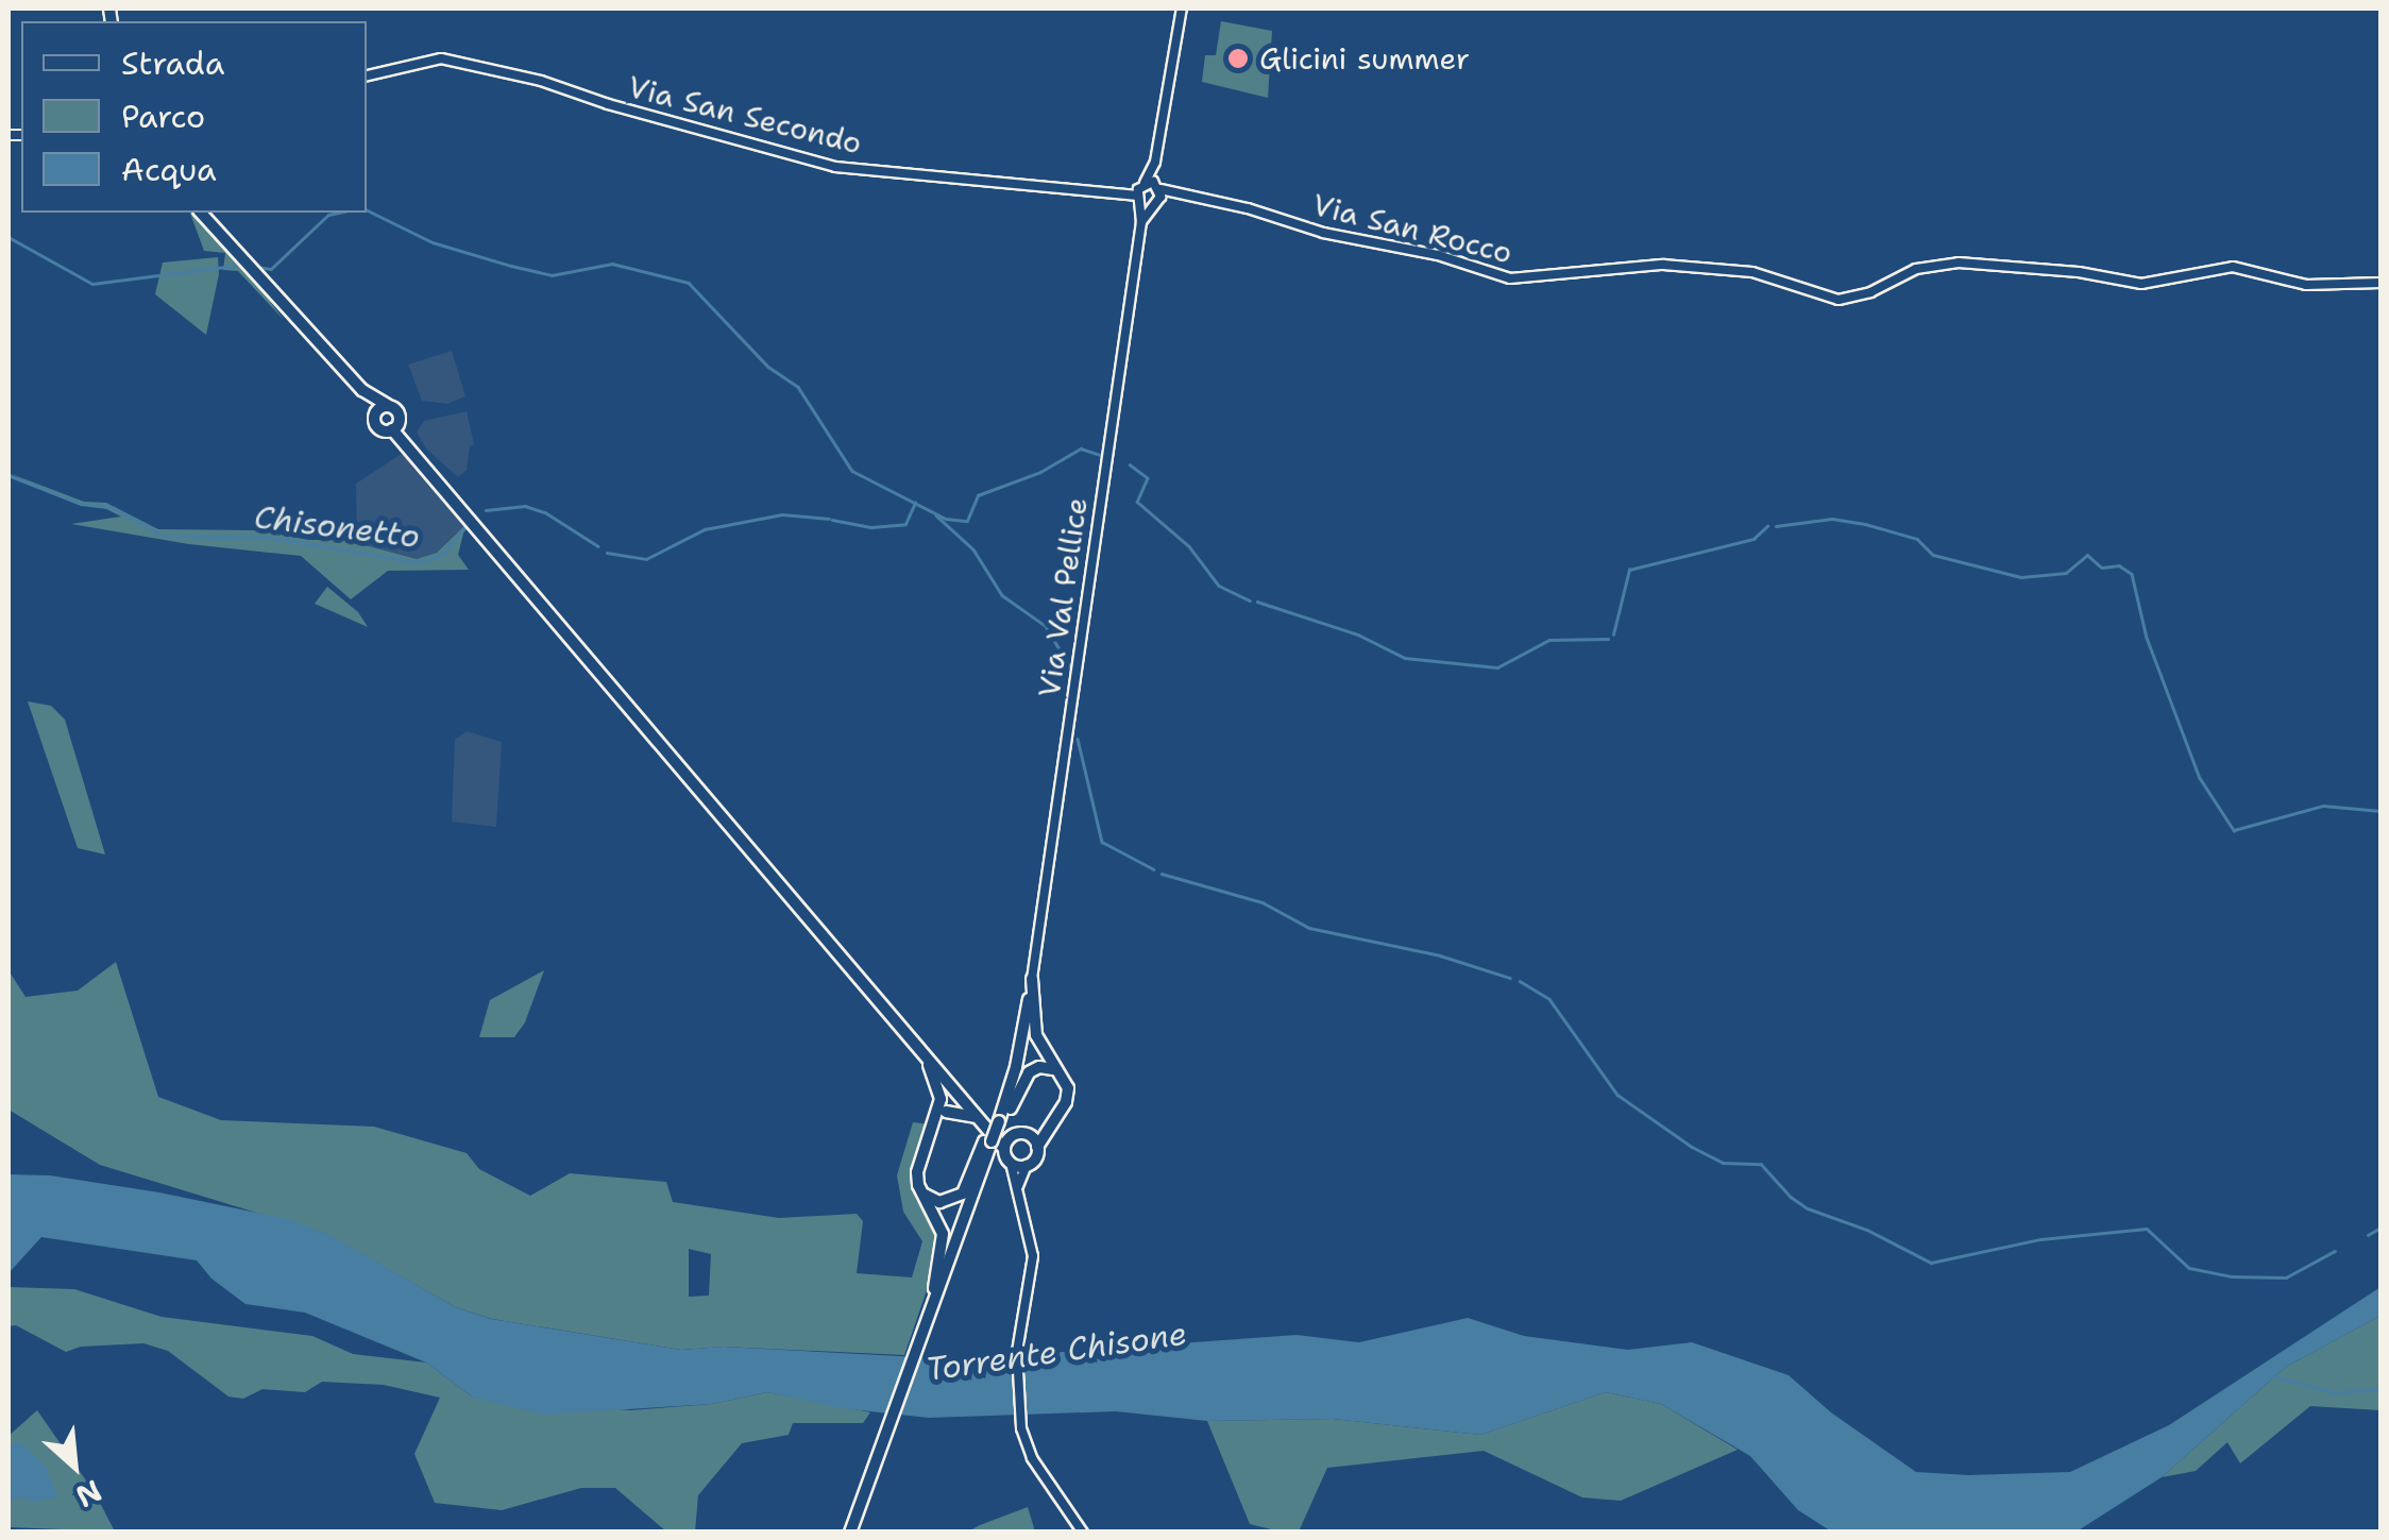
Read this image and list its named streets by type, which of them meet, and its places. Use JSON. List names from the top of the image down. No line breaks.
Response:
{"streets":{"street":["Via San Secondo","Via San Rocco","Via Val Pellice"]},"crossings":[["Via San Secondo","Via San Rocco"],["Via San Secondo","Via Val Pellice"],["Via San Rocco","Via Val Pellice"]],"water":["Chisonetto","Torrente Chisone"],"places":["Glicini summer"],"legend":["Strada","Parco","Acqua"],"north":"bottom right"}
